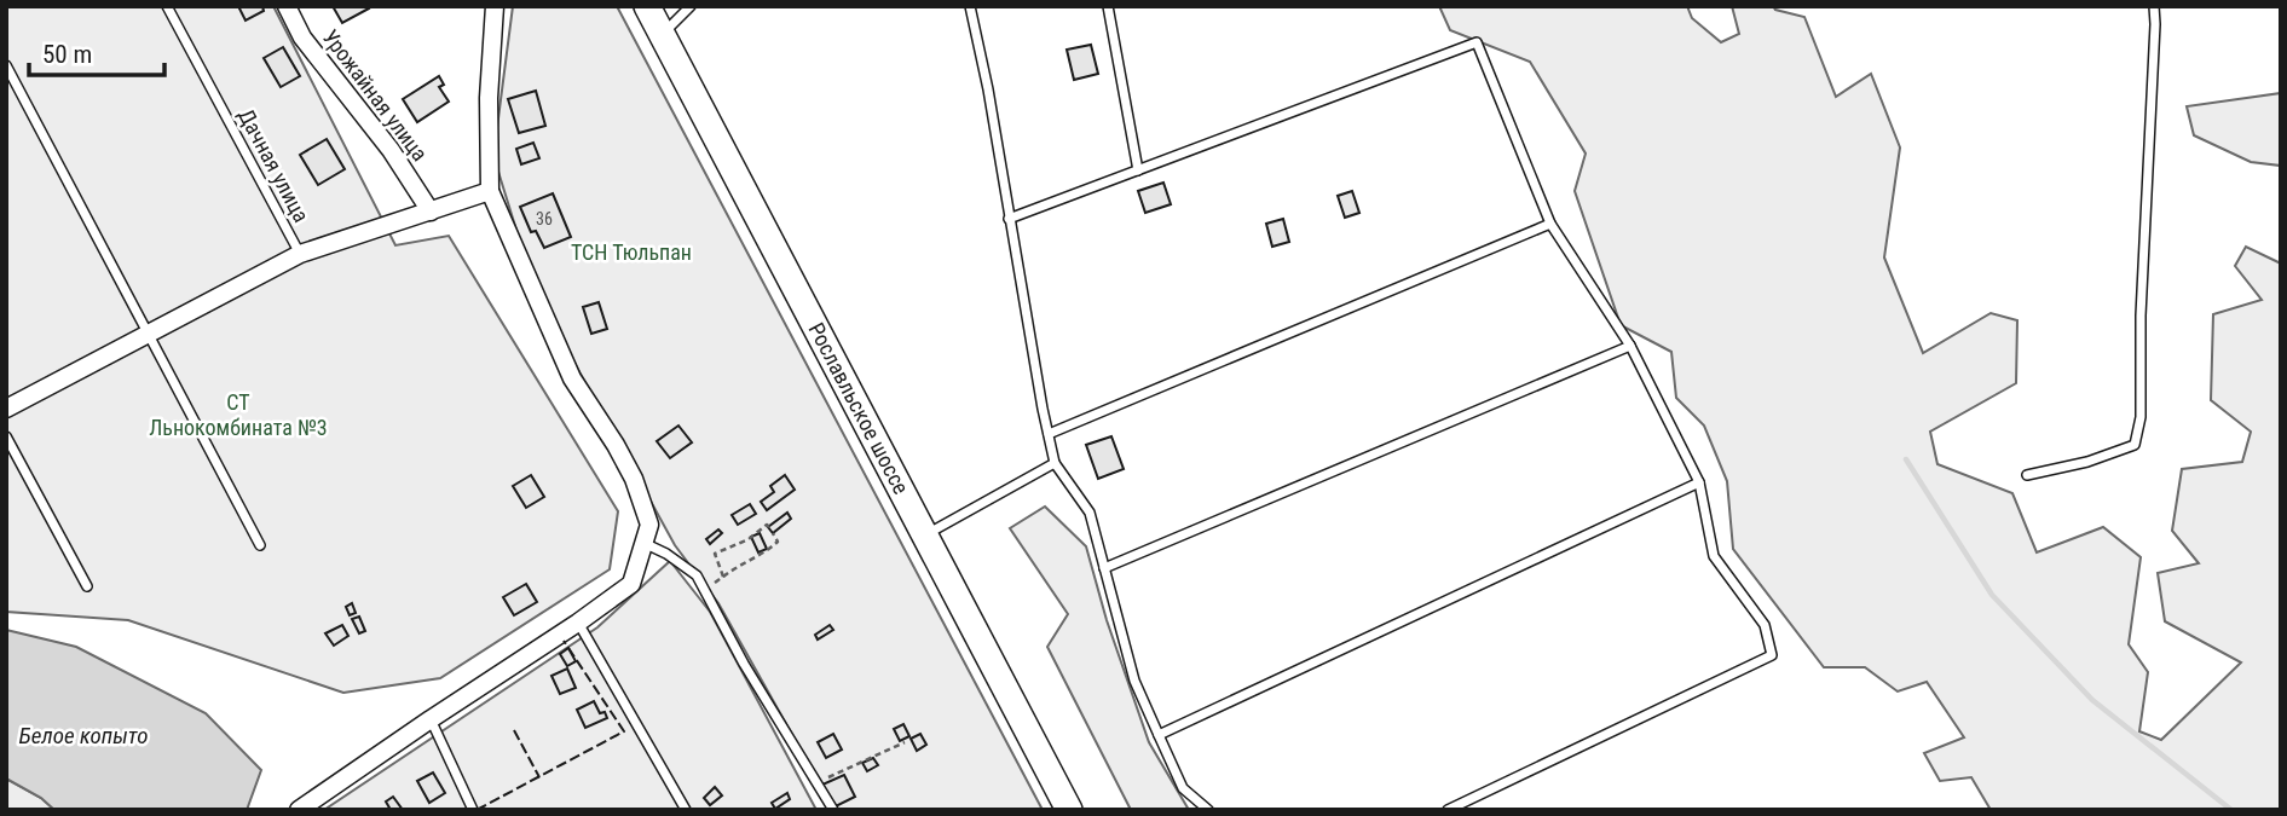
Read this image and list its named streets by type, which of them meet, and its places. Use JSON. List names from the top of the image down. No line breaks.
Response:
{"streets":{"main road":["Рославльское шоссе"],"street":["Урожайная улица"],"lane":["Дачная улица"]},"water":["Белое копыто"],"parks":["ТСН Тюльпан","СТ Льнокомбината №3"],"house_numbers":["36"],"scale_bar":"50 m"}
